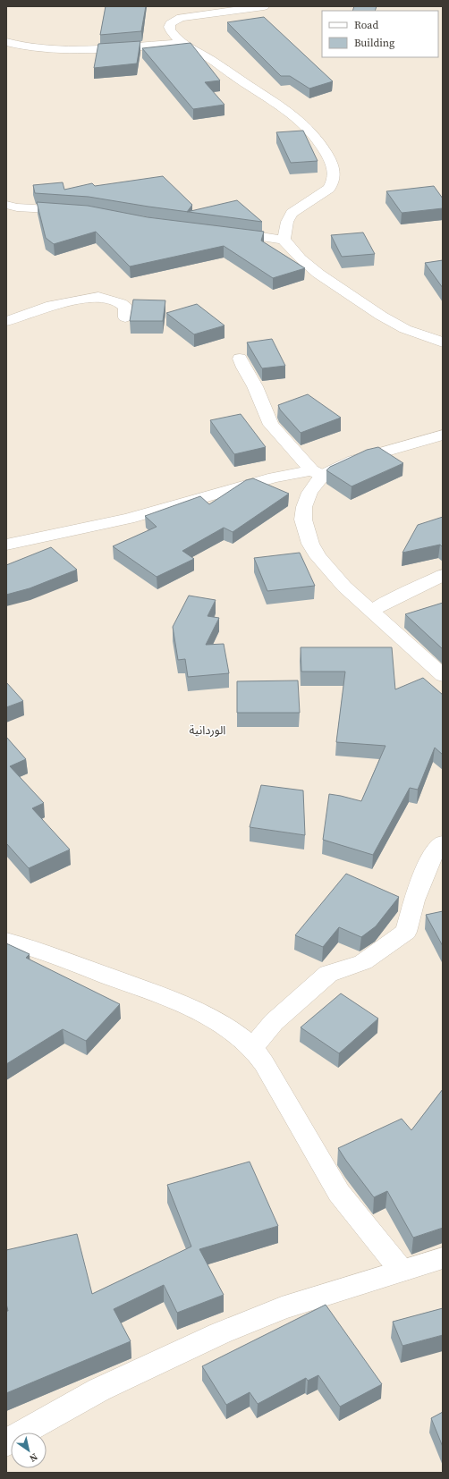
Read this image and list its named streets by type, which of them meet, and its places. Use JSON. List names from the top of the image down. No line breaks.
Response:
{"districts":["الوردانية"],"legend":["Road","Building"],"north":"bottom right"}
